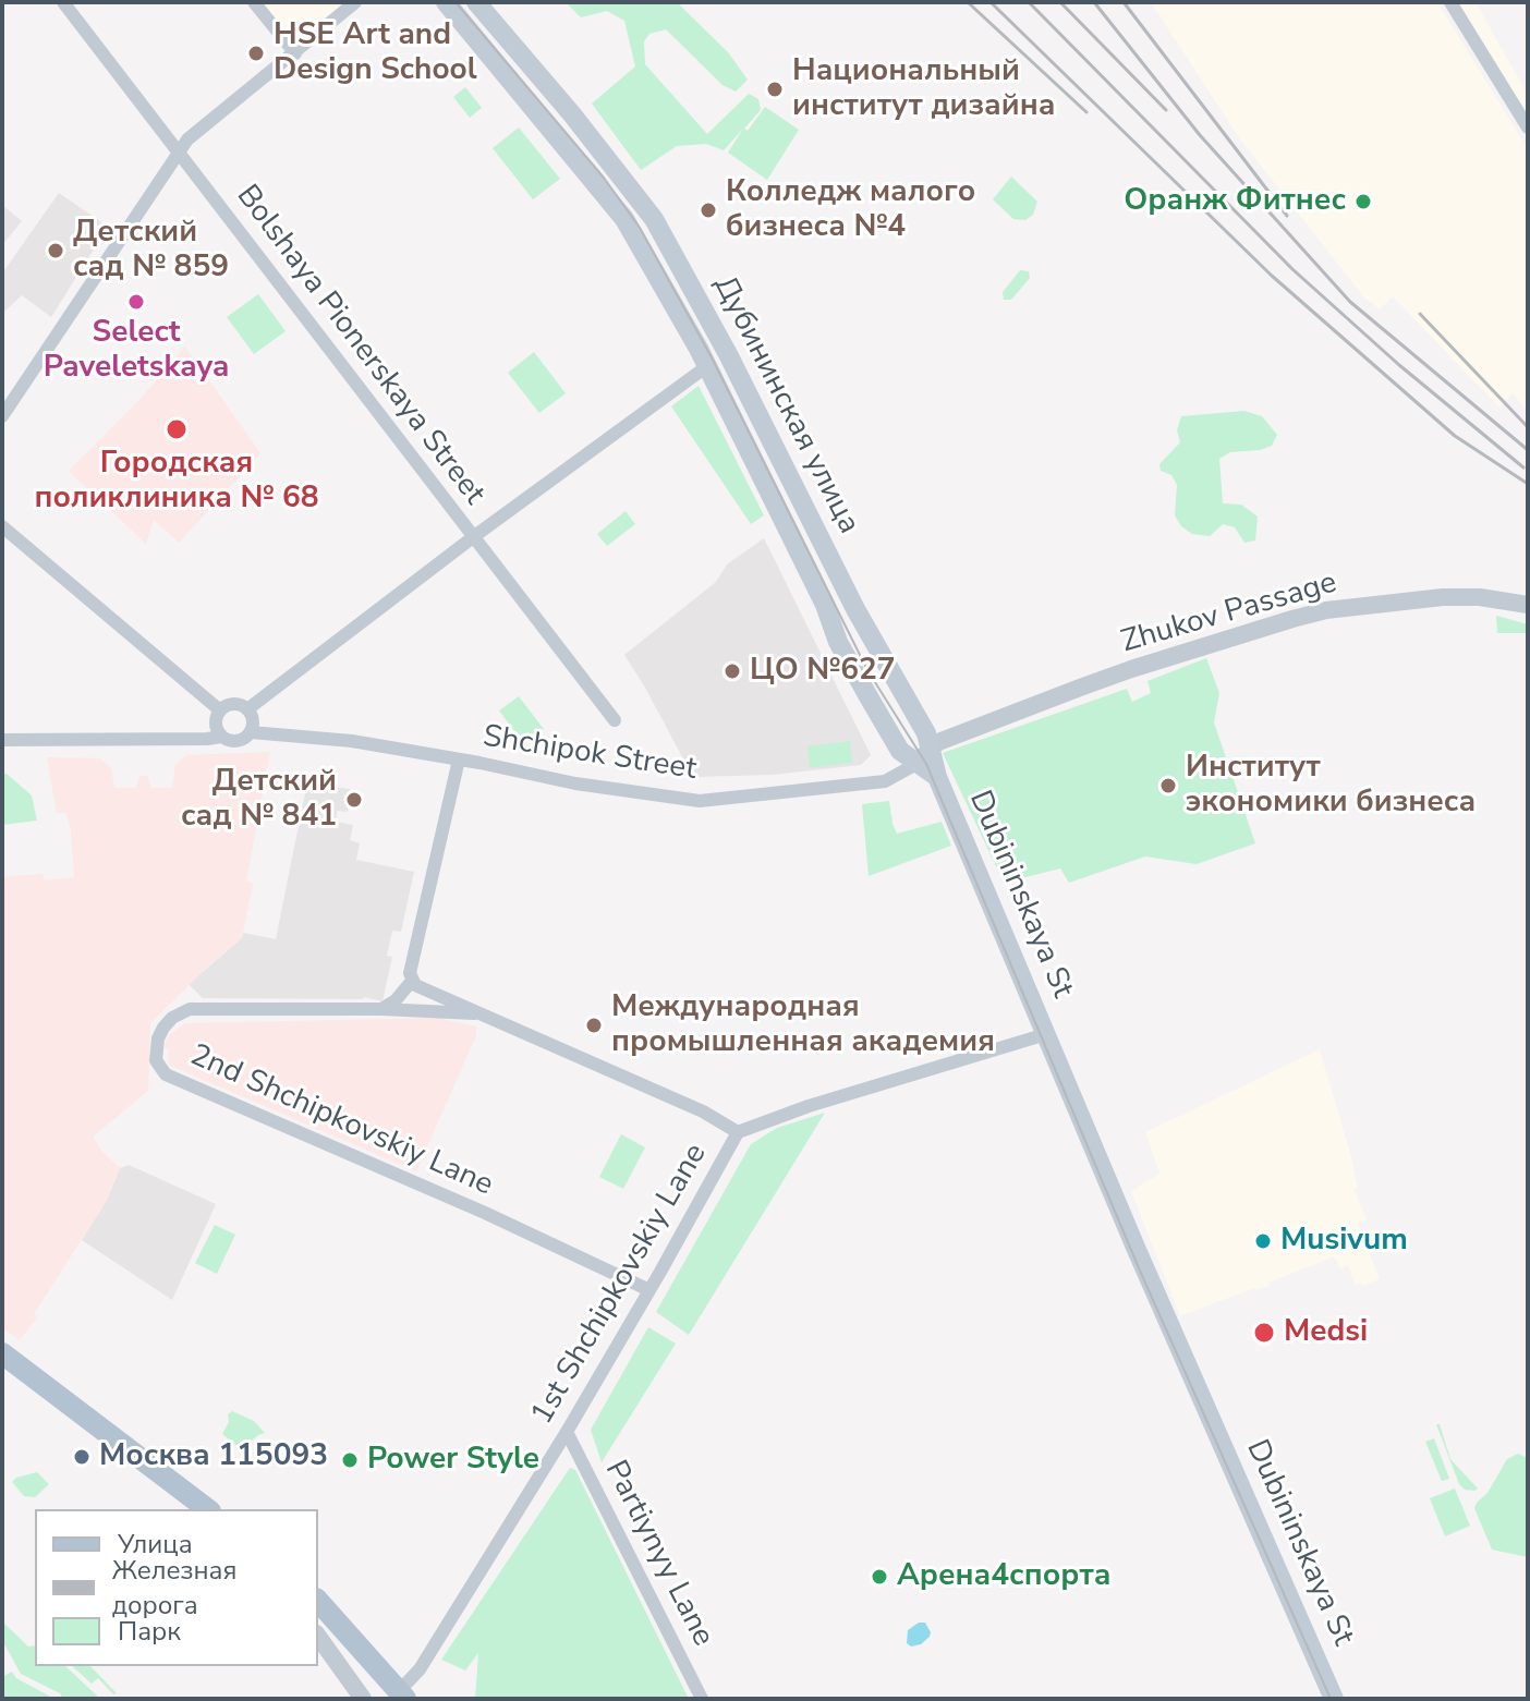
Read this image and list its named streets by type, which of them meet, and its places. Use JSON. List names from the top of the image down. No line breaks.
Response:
{"streets":{"main road":["Дубининская улица","Dubininskaya St"],"street":["Bolshaya Pionerskaya Street","Shchipok Street","2nd Shchipkovskiy Lane","1st Shchipkovskiy Lane","Partiynyy Lane"]},"crossings":[["Дубининская улица","Dubininskaya St"],["Shchipok Street","Dubininskaya St"],["2nd Shchipkovskiy Lane","1st Shchipkovskiy Lane"],["1st Shchipkovskiy Lane","Partiynyy Lane"]],"places":["HSE Art and Design School","Национальный институт дизайна","Оранж Фитнес","Колледж малого бизнеса №4","Детский сад № 859","Select Paveletskaya","Городская поликлиника № 68","ЦО №627","Институт экономики бизнеса","Детский сад № 841","Международная промышленная академия","Musivum","Medsi","Москва 115093","Power Style","Арена4спорта"],"legend":["Улица","Железная дорога","Парк"]}
